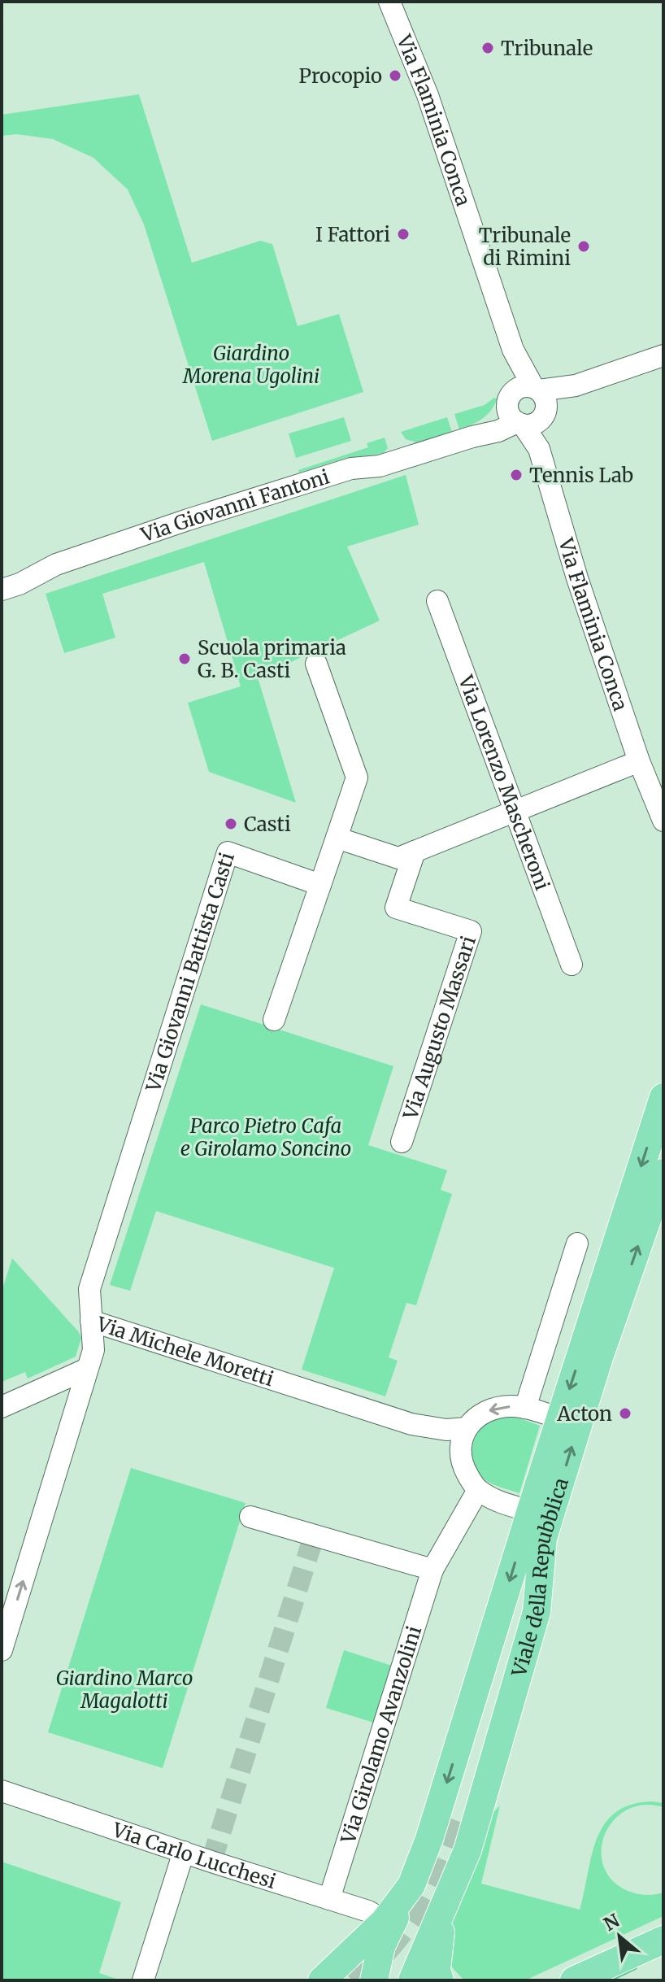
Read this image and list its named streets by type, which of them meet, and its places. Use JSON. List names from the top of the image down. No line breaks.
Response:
{"streets":{"main road":["Viale della Repubblica"],"street":["Via Flaminia Conca","Via Giovanni Fantoni","Via Lorenzo Mascheroni","Via Giovanni Battista Casti","Via Augusto Massari","Via Michele Moretti","Via Girolamo Avanzolini","Via Carlo Lucchesi"]},"crossings":[["Via Flaminia Conca","Via Giovanni Fantoni"],["Via Giovanni Battista Casti","Via Michele Moretti"],["Via Michele Moretti","Viale della Repubblica"],["Via Girolamo Avanzolini","Via Carlo Lucchesi"]],"one_way":["Via Michele Moretti"],"parks":["Giardino Morena Ugolini","Parco Pietro Cafa e Girolamo Soncino","Giardino Marco Magalotti"],"places":["Tribunale","Procopio","I Fattori","Tribunale di Rimini","Tennis Lab","Scuola primaria G. B. Casti","Casti","Acton"],"north":"top left"}
